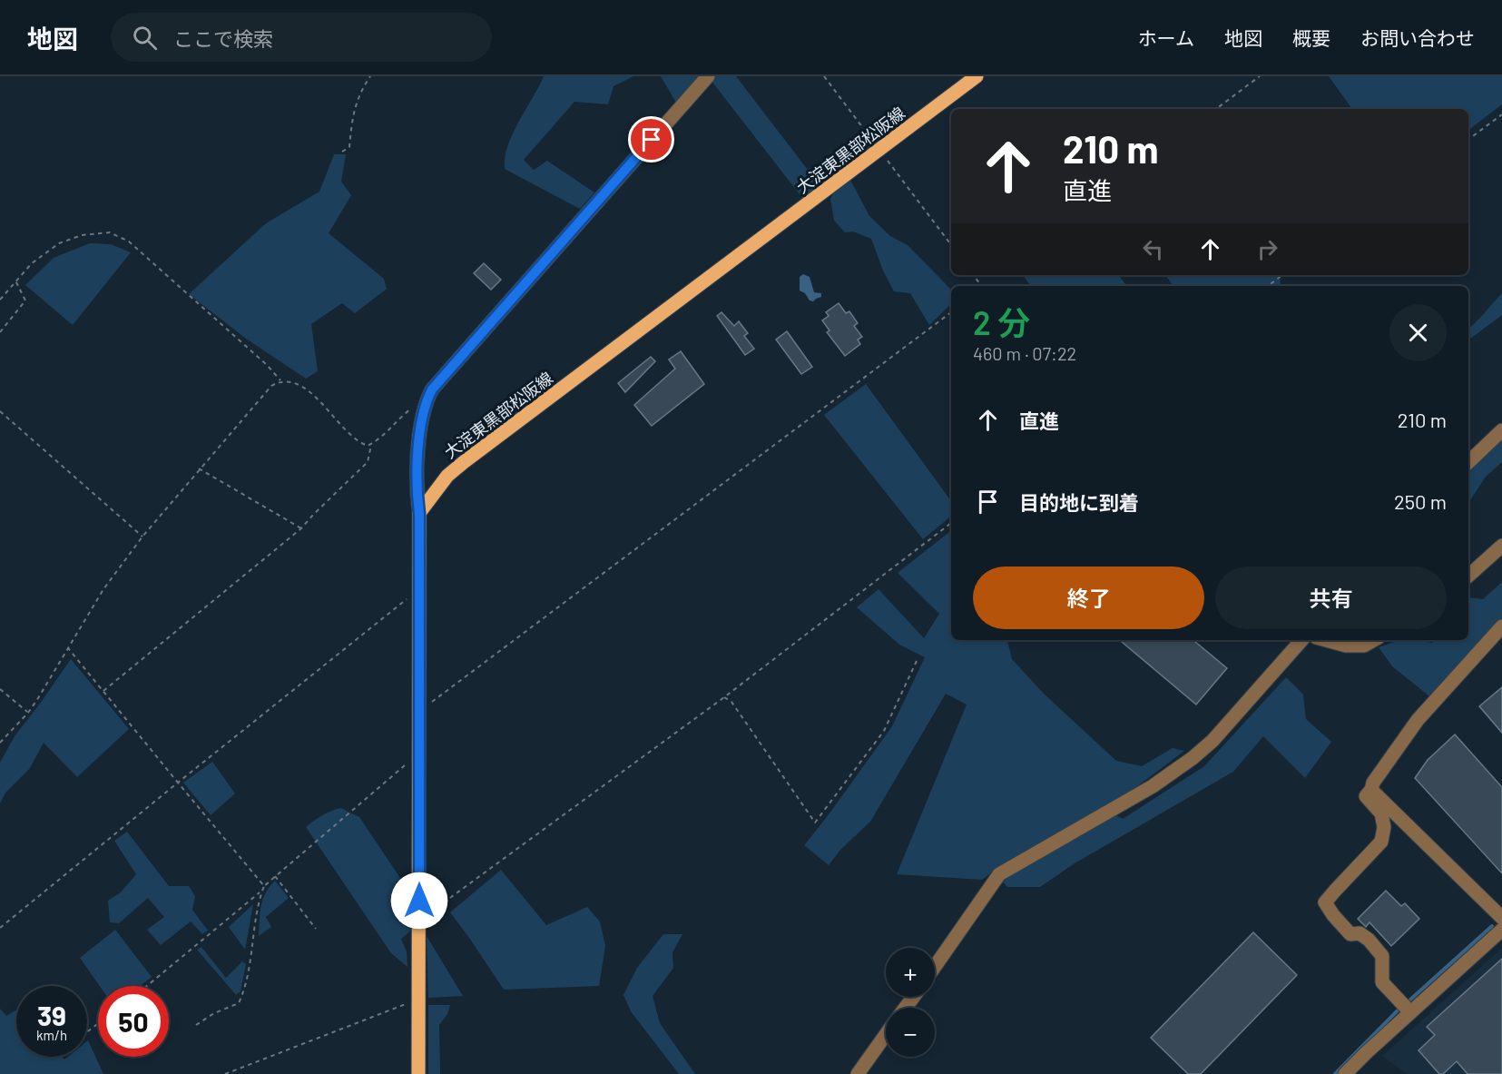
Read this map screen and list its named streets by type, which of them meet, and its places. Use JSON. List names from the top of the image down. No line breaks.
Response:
{"streets":{"main road":["大淀東黒部松阪線"]},"page":{"header":"地図","search":"ここで検索","nav":["ホーム","地図","概要","お問い合わせ"],"turn":["210 m","直進"],"heading":["2 分","460 m · 07:22"],"list":[{"name":"直進","value":"210 m"},{"name":"目的地に到着","value":"250 m"}],"buttons":["終了","共有"],"map_buttons":["+","−"],"speed":"39 km/h","limit":"50"}}
